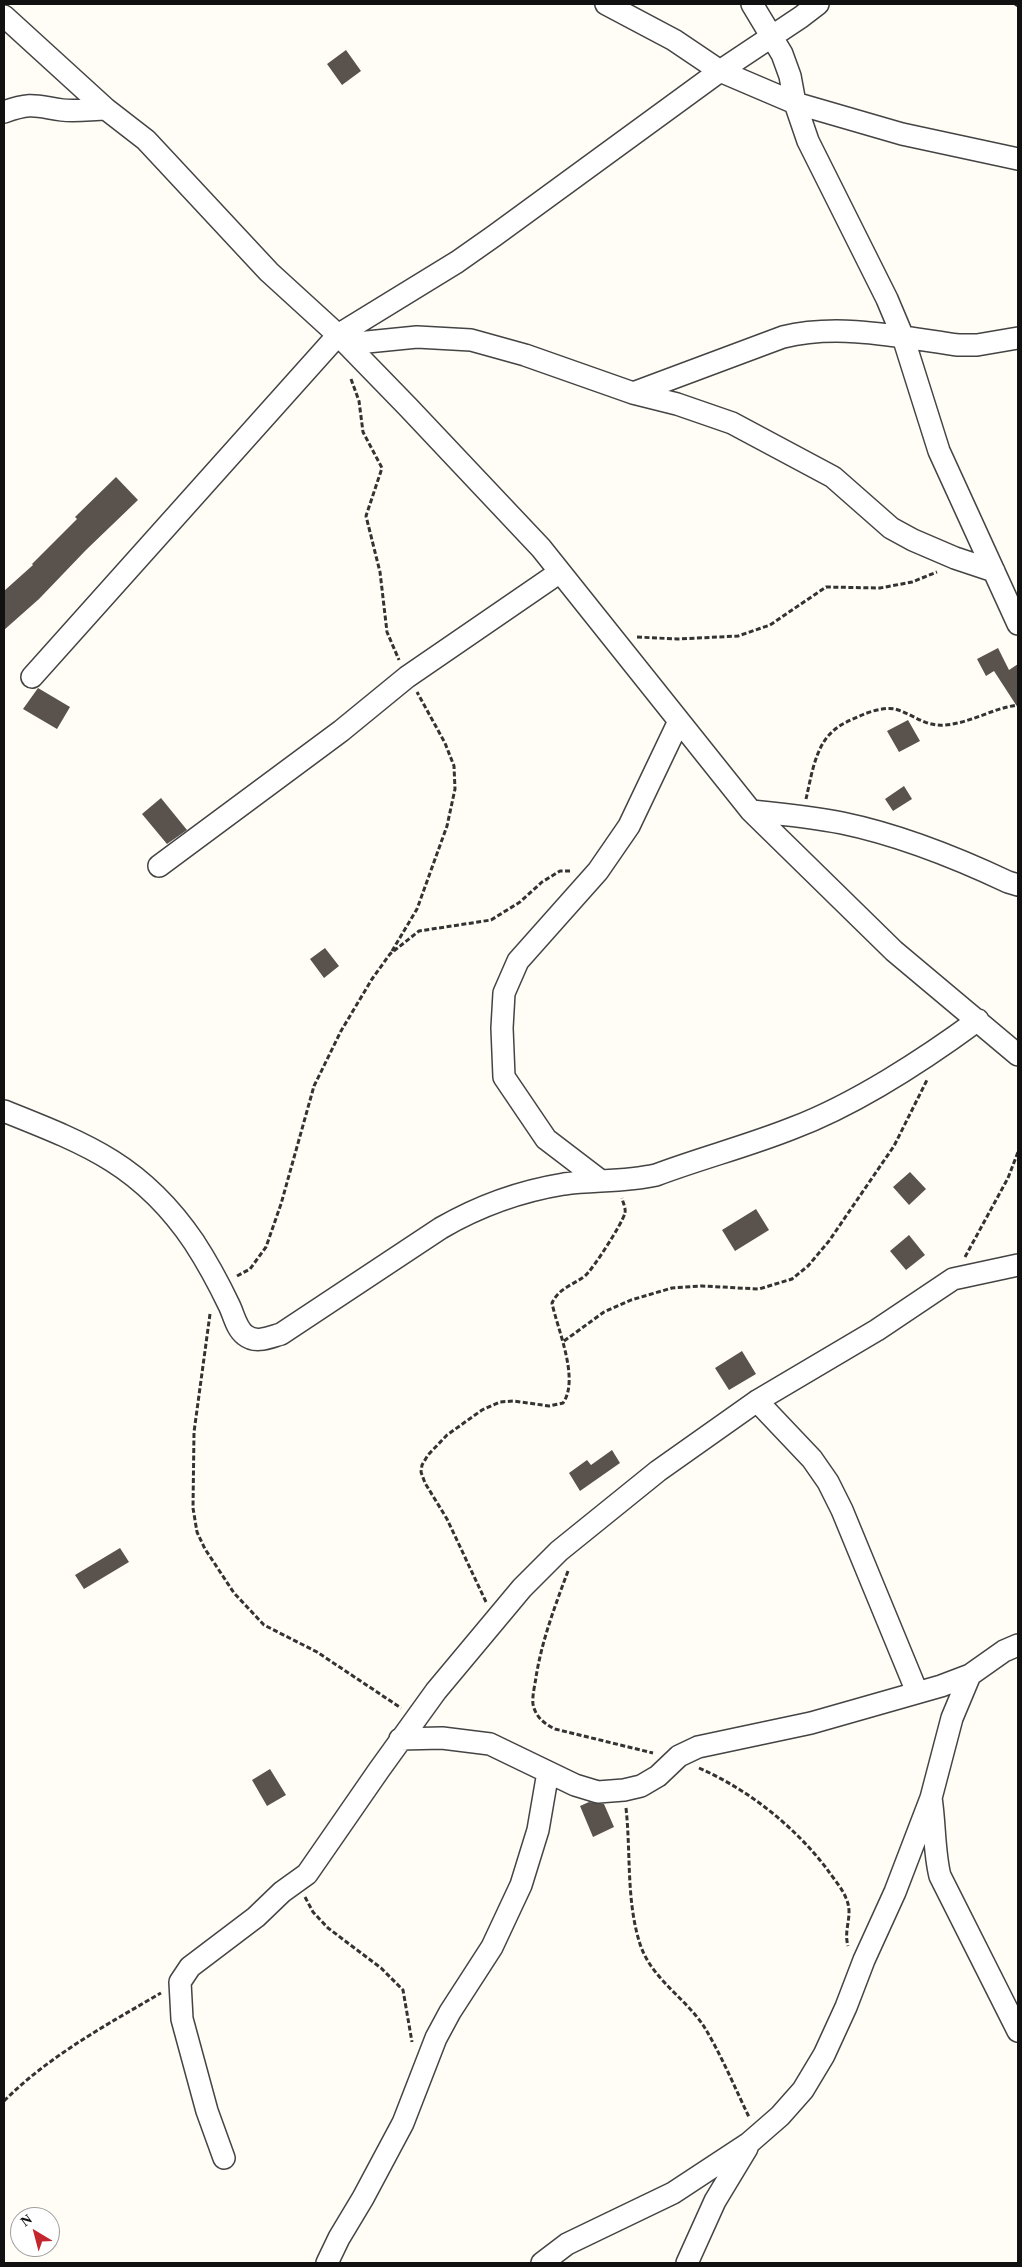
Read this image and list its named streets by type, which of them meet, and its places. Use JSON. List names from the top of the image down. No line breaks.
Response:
{"north":"top left"}
